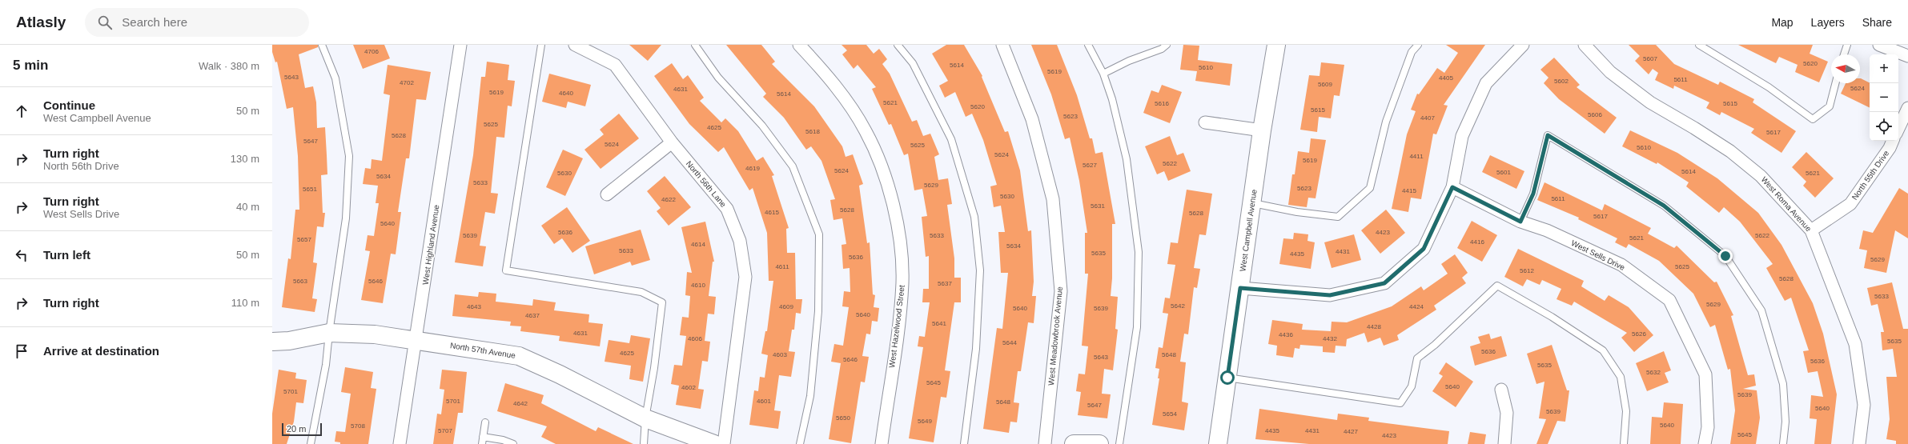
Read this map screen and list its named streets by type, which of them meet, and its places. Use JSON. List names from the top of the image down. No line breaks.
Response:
{"streets":{"street":["North 55th Drive","North 56th Lane","West Roma Avenue","West Campbell Avenue","West Highland Avenue","West Sells Drive","West Hazelwood Street","West Meadowbrook Avenue","North 57th Avenue"]},"crossings":[["North 55th Drive","West Roma Avenue"],["West Highland Avenue","North 57th Avenue"]],"house_numbers":["4706","5607","5620","5614","5610","5619","5643","4405","5611","5602","4702","5609","5624","4631","5619","4640","5614","5621","5616","5615","5620","5615","5606","5623","4407","5625","4625","5618","5617","5628","5647","5624","5625","5610","5624","4411","5619","5622","5627","4619","5624","5614","5601","5630","5621","5634","5633","5629","5623","5651","4415","5630","5611","4622","5631","5628","4615","5628","5617","5640","5636","4423","5639","5633","5622","5621","5657","4416","4614","5634","5633","4431","5635","4435","5636","5629","4611","5625","5612","5628","5663","5646","5637","4610","5633","5629","5642","4643","4609","4424","5640","5639","5640","4637","5641","4428","4631","5626","4436","4606","4432","5635","5644","5636","4625","4603","5648","5643","5646","5636","5635","5632","5645","5640","4602","5701","5639","5701","4601","5648","4642","5647","5640","5639","5654","5650","5649","5640","5708","5707","4435","4431","4427","5645","4423"],"scale_bar":"20 m","north":"left","page":{"header":"Atlasly","search":"Search here","nav":["Map","Layers","Share"],"heading":["5 min","Walk · 380 m"],"map_buttons":["+","−"],"list":[["Continue","West Campbell Avenue","50 m"],["Turn right","North 56th Drive","130 m"],["Turn right","West Sells Drive","40 m"],["Turn left","50 m"],["Turn right","110 m"],"Arrive at destination"],"scale":"20 m"}}
